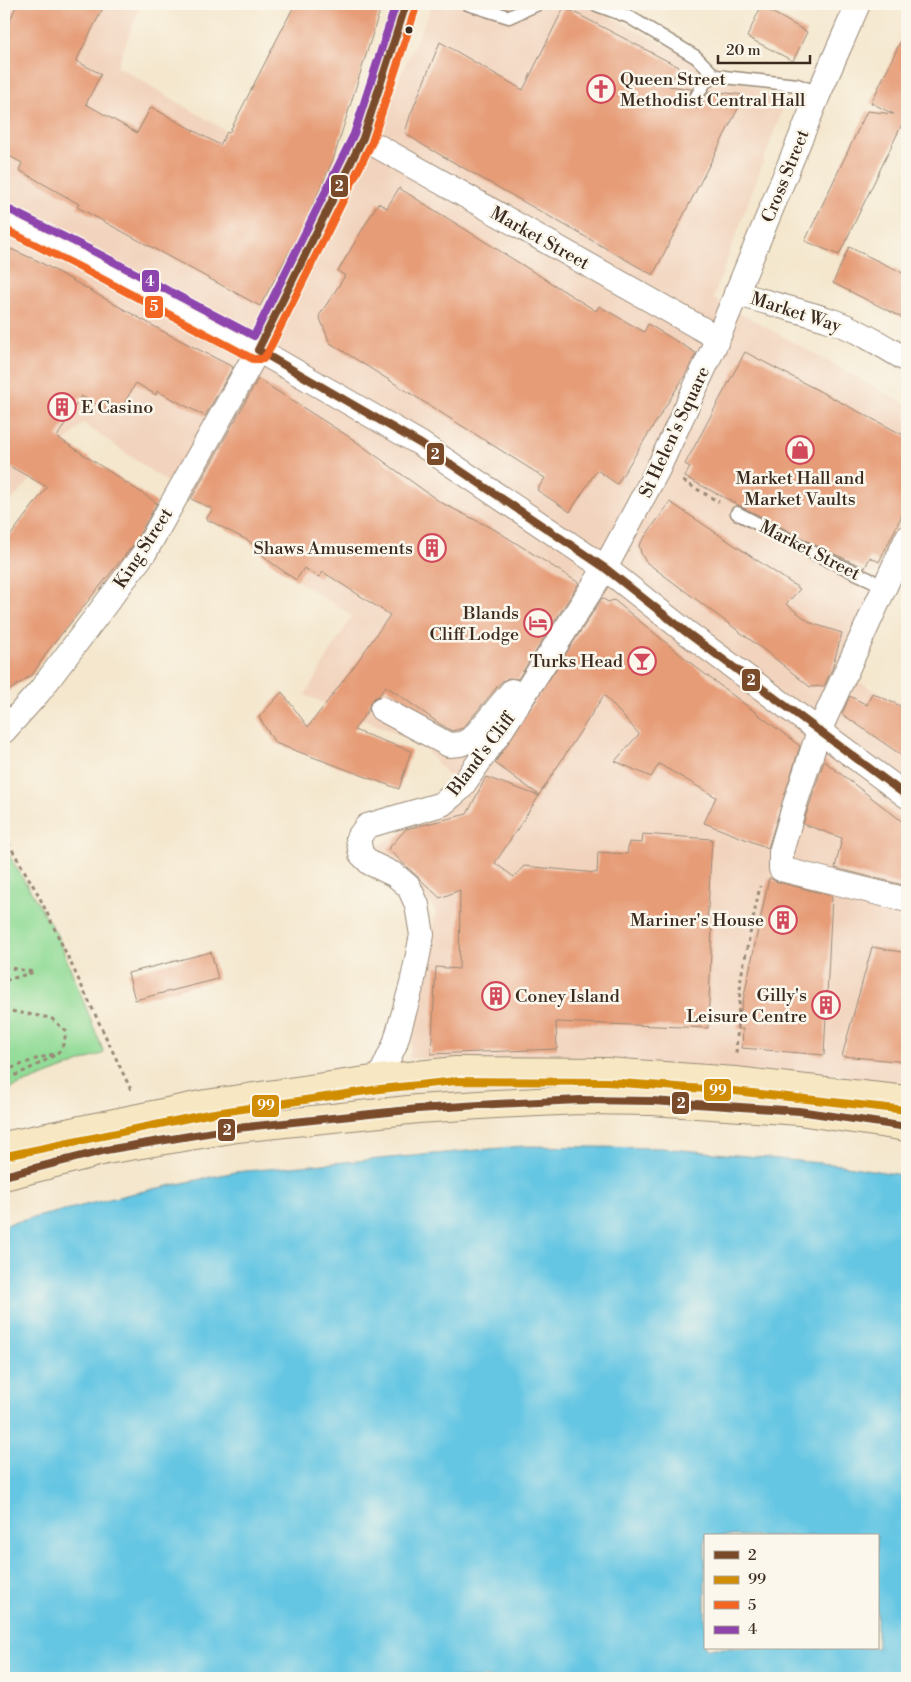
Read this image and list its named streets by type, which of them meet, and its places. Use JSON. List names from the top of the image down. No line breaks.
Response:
{"streets":{"street":["Cross Street","Market Street","Market Way","St Helen's Square","King Street","Bland's Cliff"]},"crossings":[["Cross Street","Market Way"],["Cross Street","St Helen's Square"],["Market Street","St Helen's Square"],["Market Street","King Street"],["Market Way","St Helen's Square"],["St Helen's Square","Bland's Cliff"]],"places":{"church":["Queen Street Methodist Central Hall"],"building":["E Casino","Shaws Amusements","Mariner's House","Coney Island","Gilly's Leisure Centre"],"shop":["Market Hall and Market Vaults"],"hotel":["Blands Cliff Lodge"],"bar":["Turks Head"]},"lines":["transit line 2","transit line 4","transit line 5","transit line 99"],"legend":["2","99","5","4"],"scale_bar":"20 m"}
